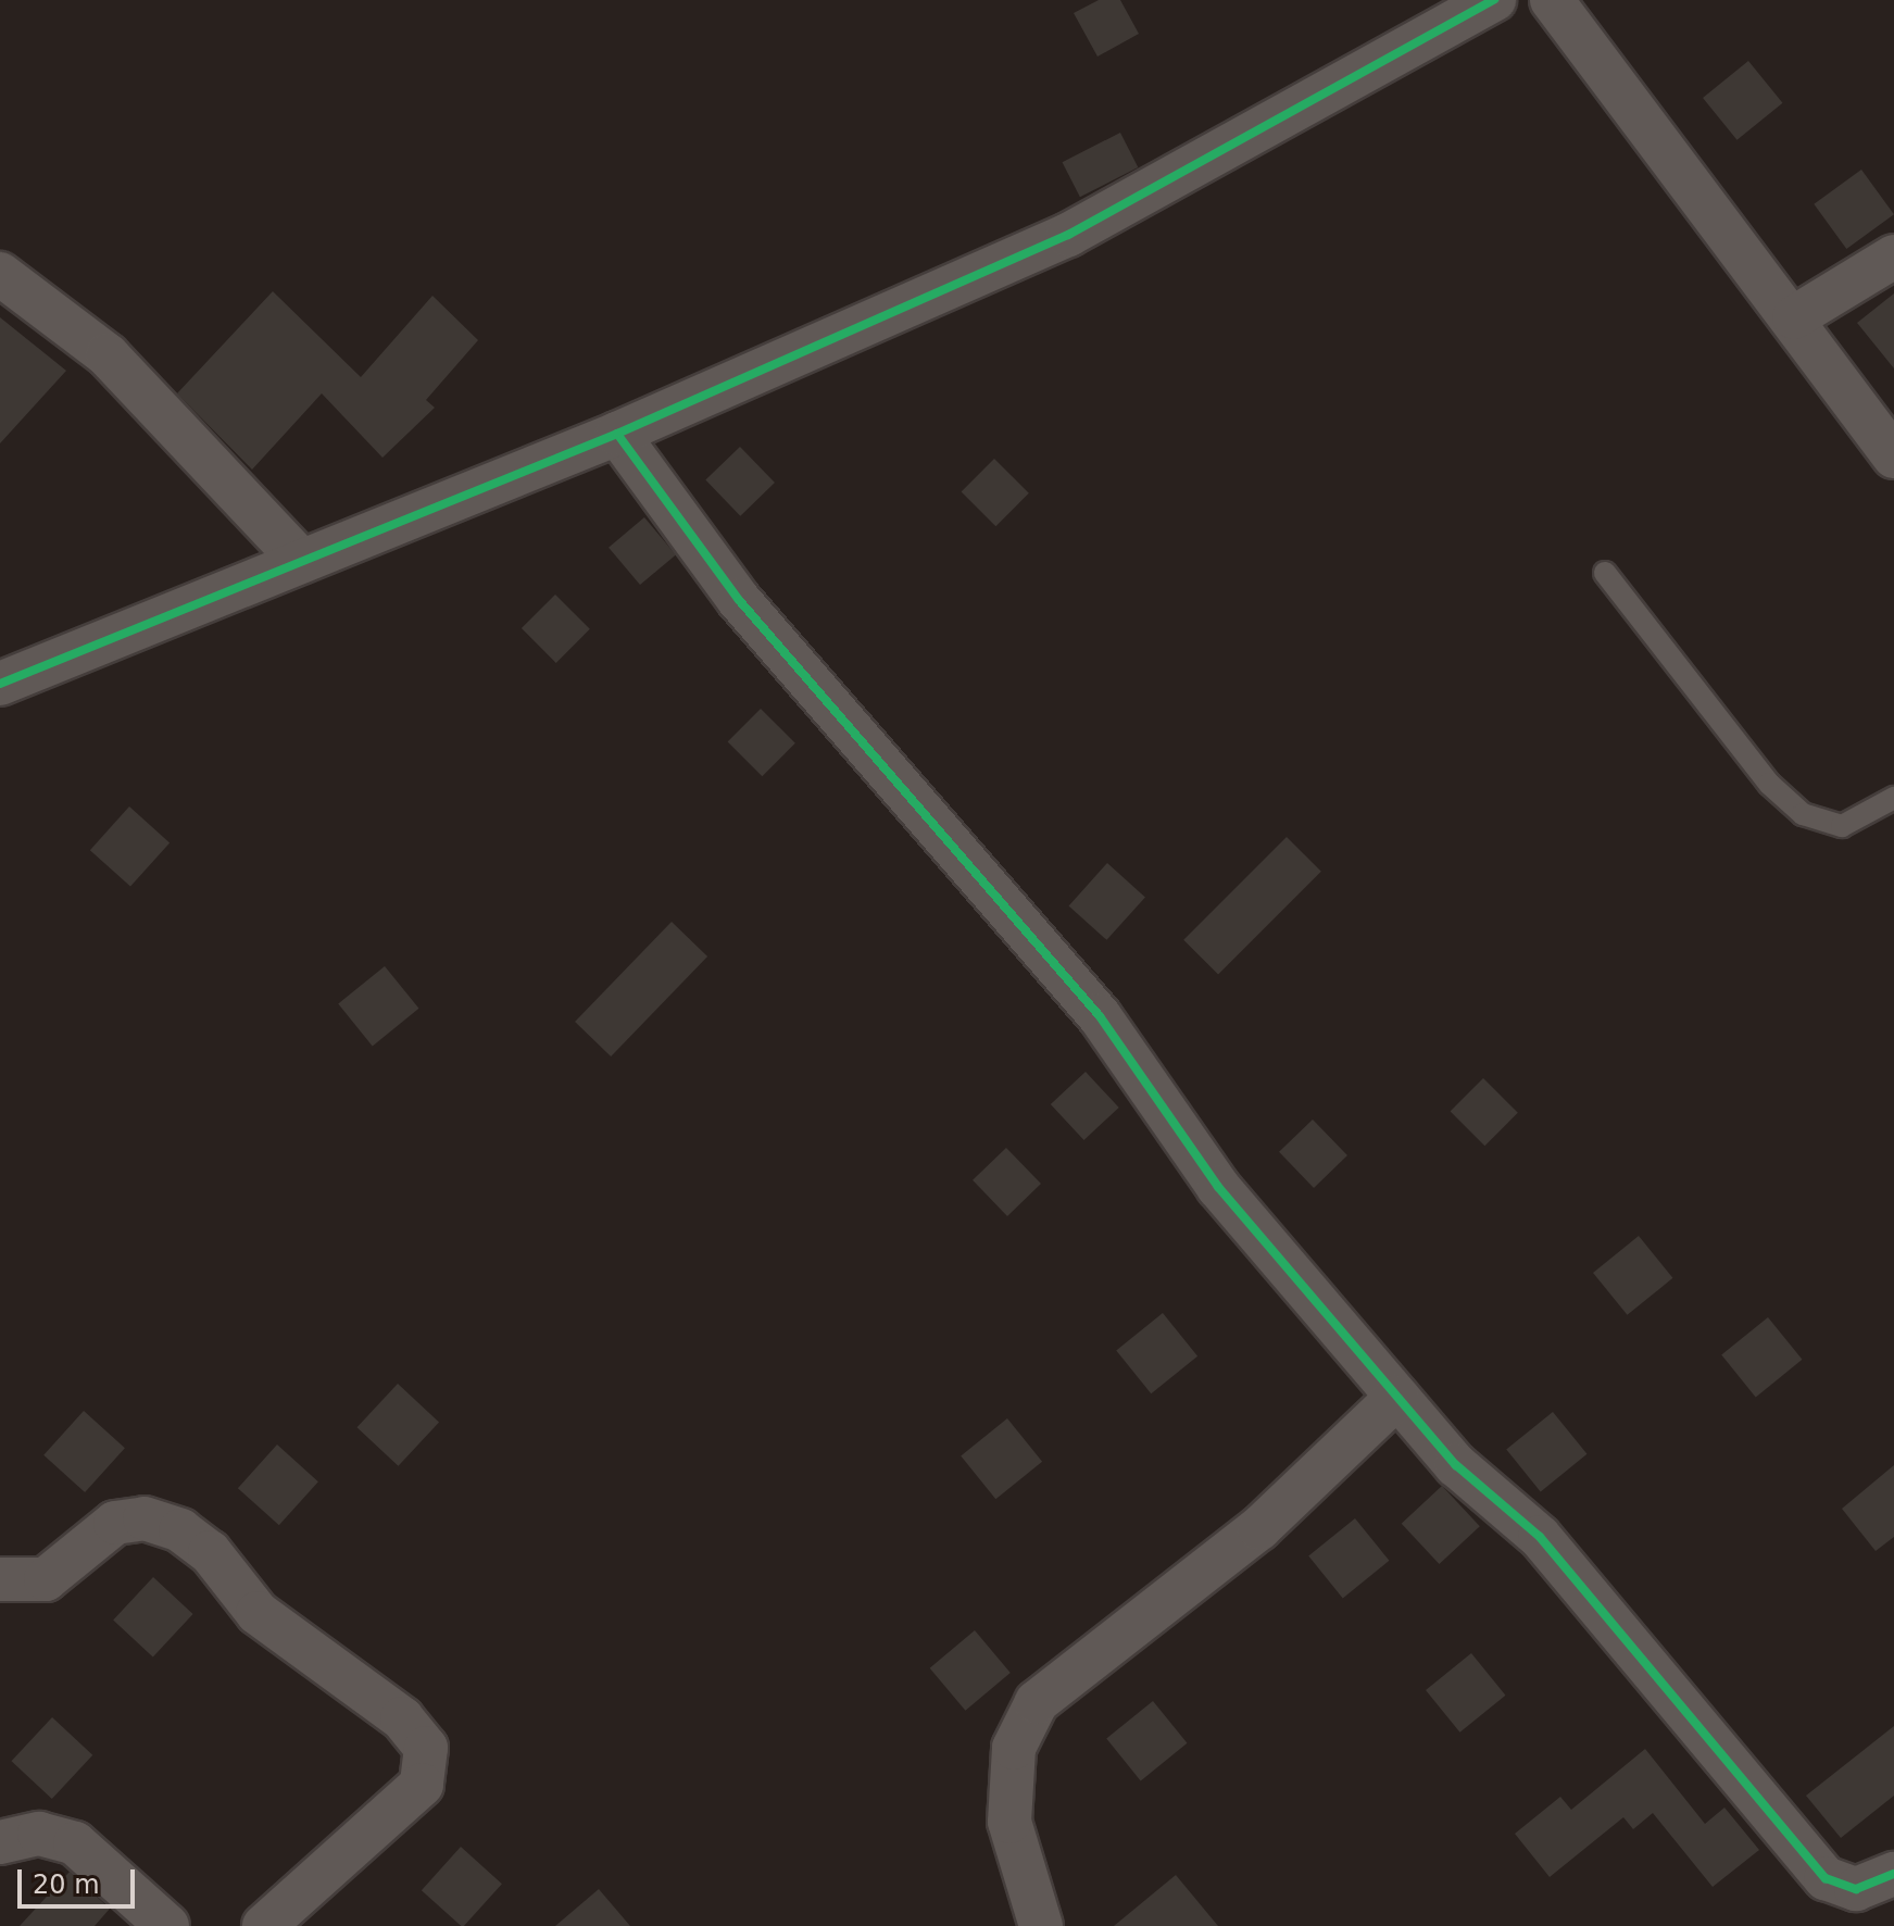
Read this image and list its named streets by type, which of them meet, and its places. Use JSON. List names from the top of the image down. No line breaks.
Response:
{"scale_bar":"20 m"}
